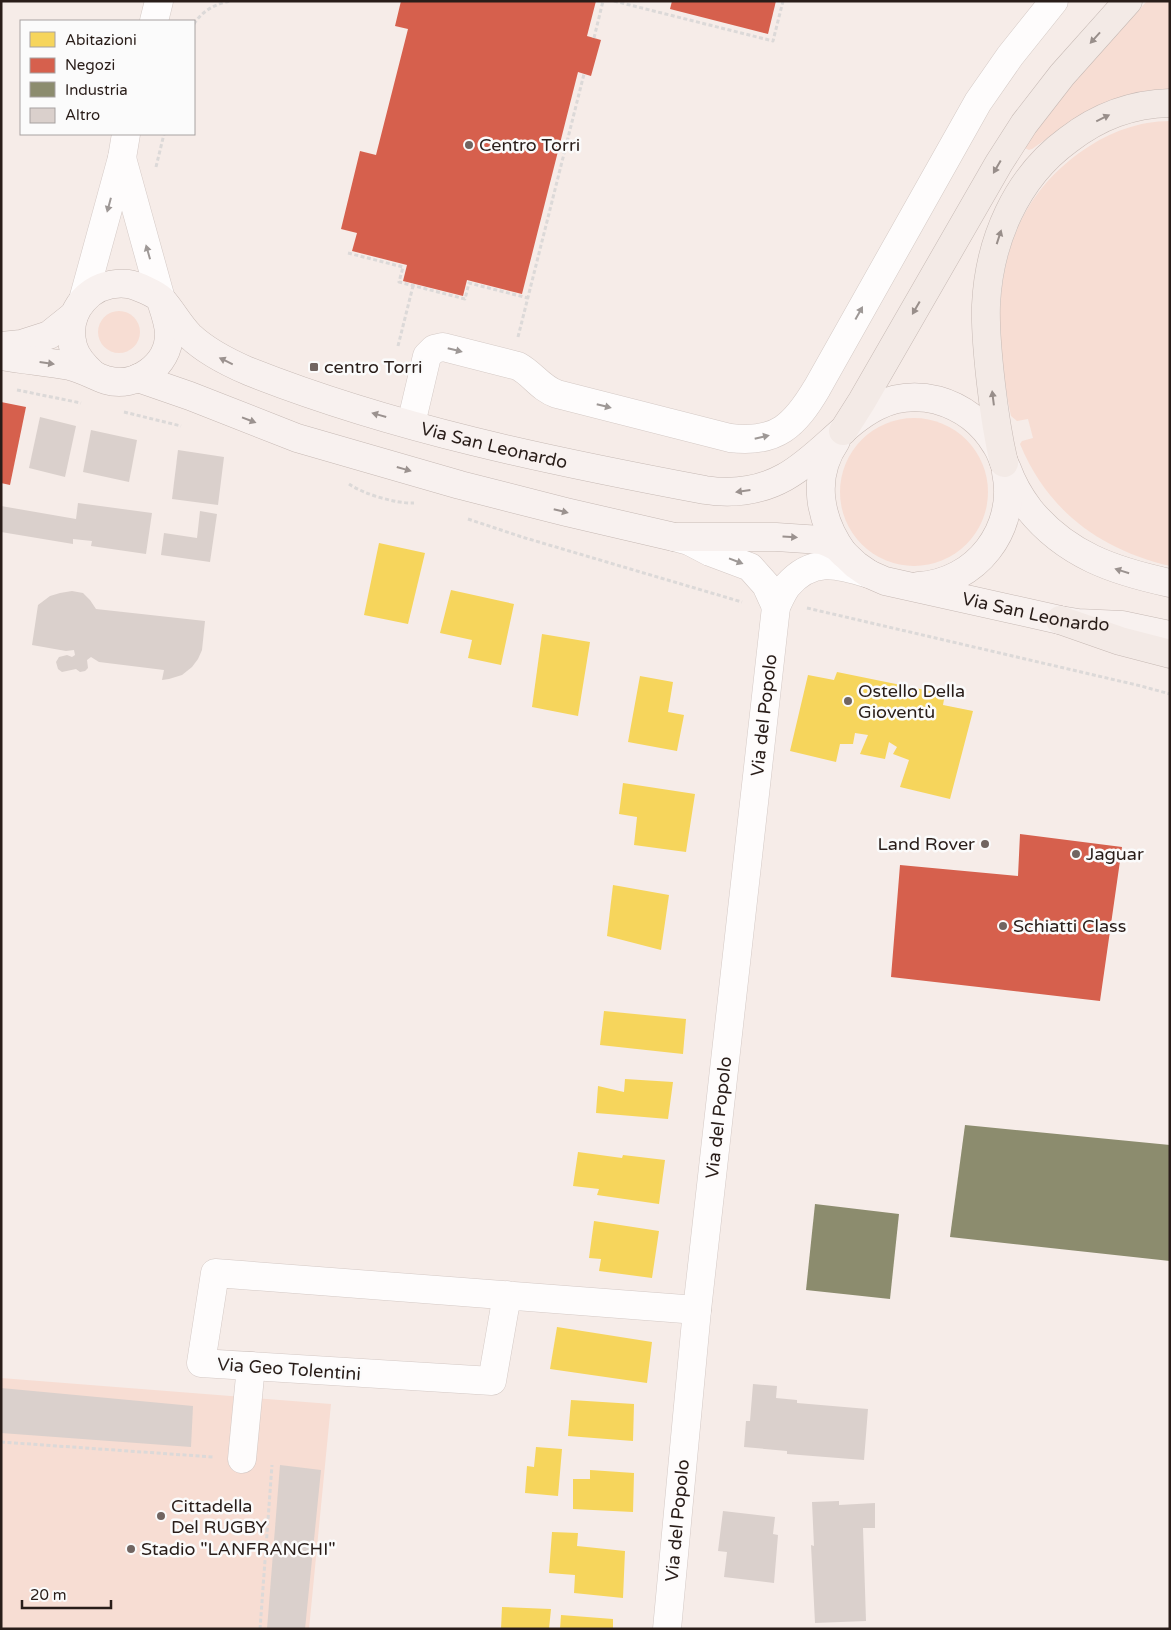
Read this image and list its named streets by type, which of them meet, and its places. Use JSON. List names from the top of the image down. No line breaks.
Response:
{"streets":{"main road":["Via San Leonardo"],"street":["Via del Popolo","Via Geo Tolentini"]},"crossings":[["Via San Leonardo","Via del Popolo"],["Via del Popolo","Via Geo Tolentini"]],"places":{"other":["Centro Torri","Ostello Della Gioventù","Land Rover","Jaguar","Schiatti Class","Cittadella Del RUGBY","Stadio \"LANFRANCHI\""],"transit":["centro Torri"]},"legend":["Abitazioni","Negozi","Industria","Altro"],"scale_bar":"20 m"}
